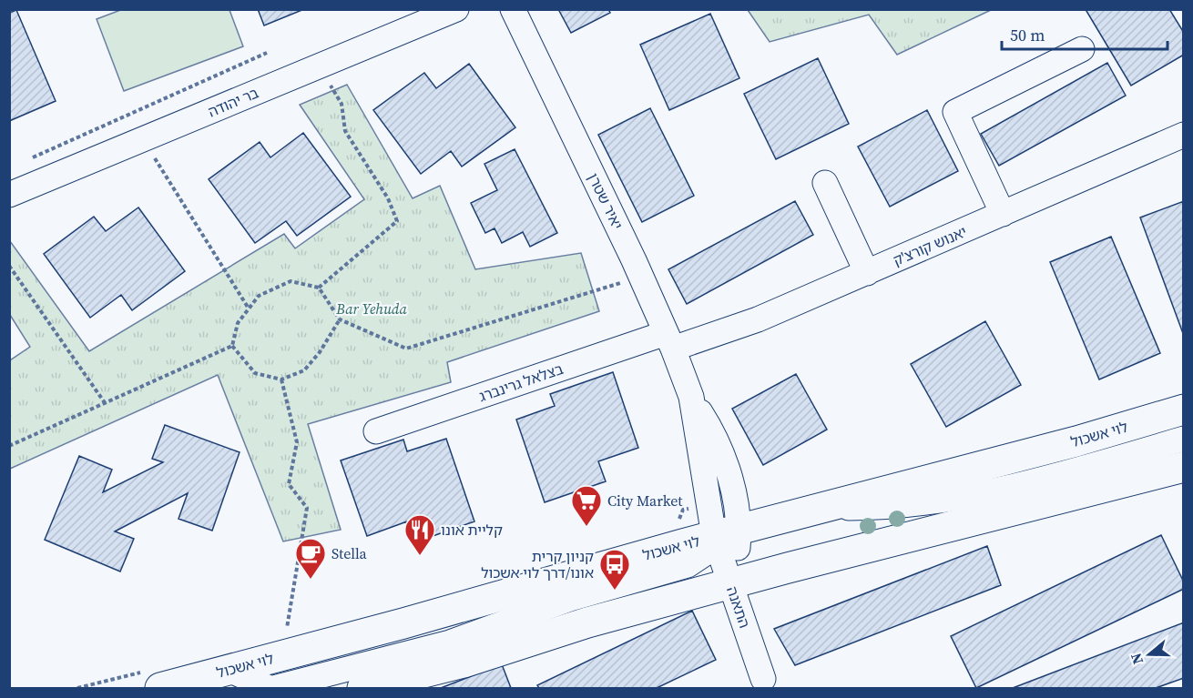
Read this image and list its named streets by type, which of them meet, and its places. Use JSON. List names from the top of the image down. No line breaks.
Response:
{"streets":{"main road":["לוי אשכול"],"street":["בר יהודה","יאיר שטרן","יאנוש קורצ'ק","בצלאל גרינברג","התאנה"]},"crossings":[["יאיר שטרן","יאנוש קורצ'ק"],["יאיר שטרן","בצלאל גרינברג"],["יאיר שטרן","לוי אשכול"],["יאיר שטרן","התאנה"],["יאנוש קורצ'ק","בצלאל גרינברג"]],"parks":["Bar Yehuda"],"places":{"supermarket":["City Market"],"restaurant":["קליית אונו"],"cafe":["Stella"],"bus stop":["קניון קרית אונו/דרך לוי אשכול"]},"scale_bar":"50 m","north":"left"}
